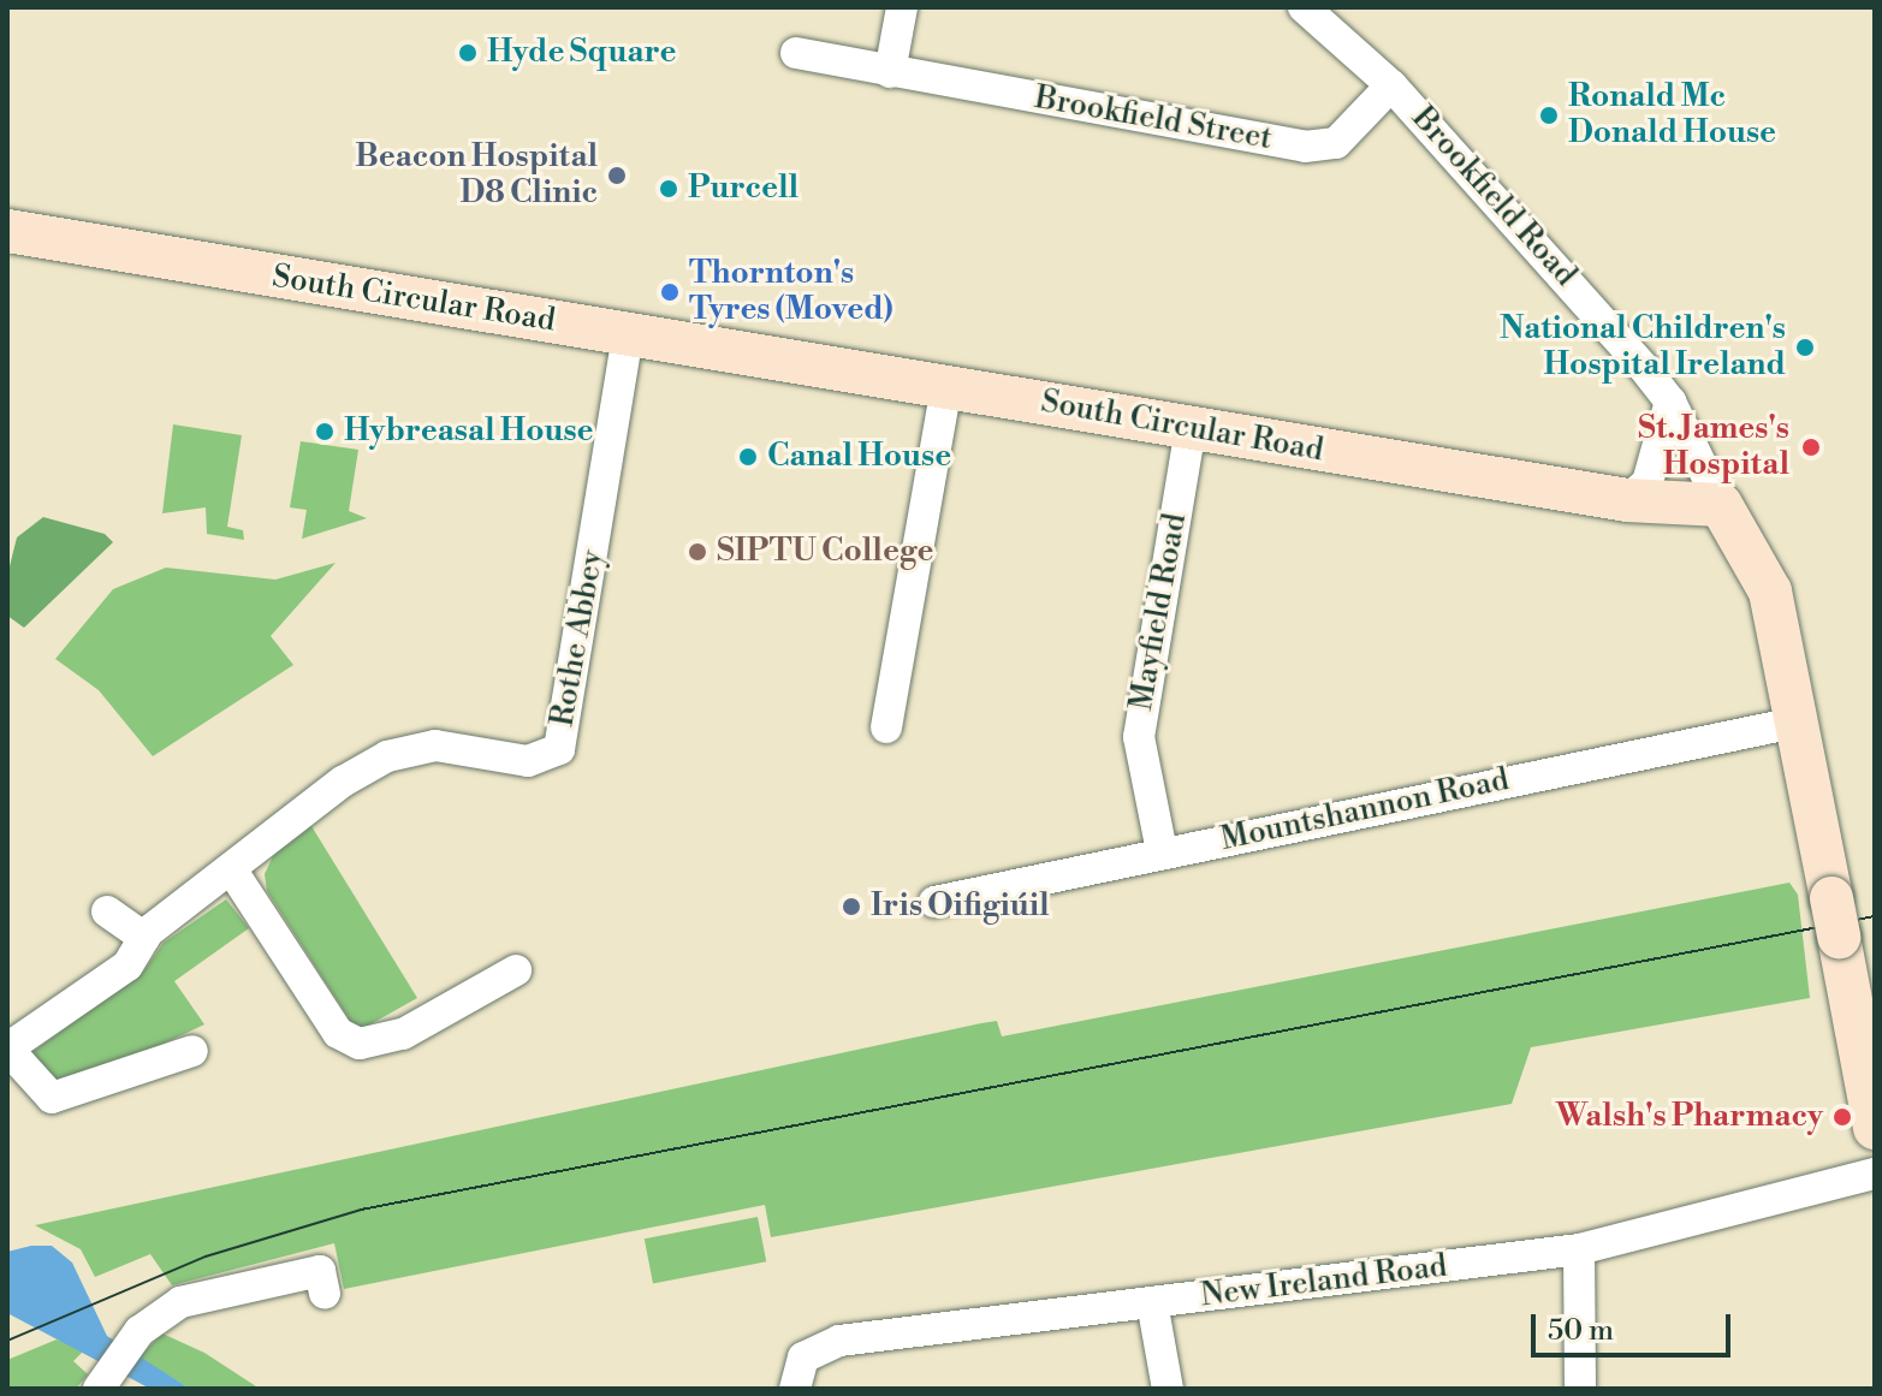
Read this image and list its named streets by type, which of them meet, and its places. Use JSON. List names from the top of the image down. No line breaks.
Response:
{"streets":{"main road":["South Circular Road"],"street":["Brookfield Street","Brookfield Road","Mayfield Road","Rothe Abbey","Mountshannon Road","New Ireland Road"]},"crossings":[["Brookfield Street","Brookfield Road"],["Brookfield Road","South Circular Road"],["South Circular Road","Mayfield Road"],["South Circular Road","Rothe Abbey"],["Mayfield Road","Mountshannon Road"]],"places":["Hyde Square","Ronald Mc Donald House","Beacon Hospital D8 Clinic","Purcell","Thornton's Tyres (Moved)","National Children's Hospital Ireland","Hybreasal House","St. James's Hospital","Canal House","SIPTU College","Iris Oifigiúil","Walsh's Pharmacy"],"scale_bar":"50 m"}
